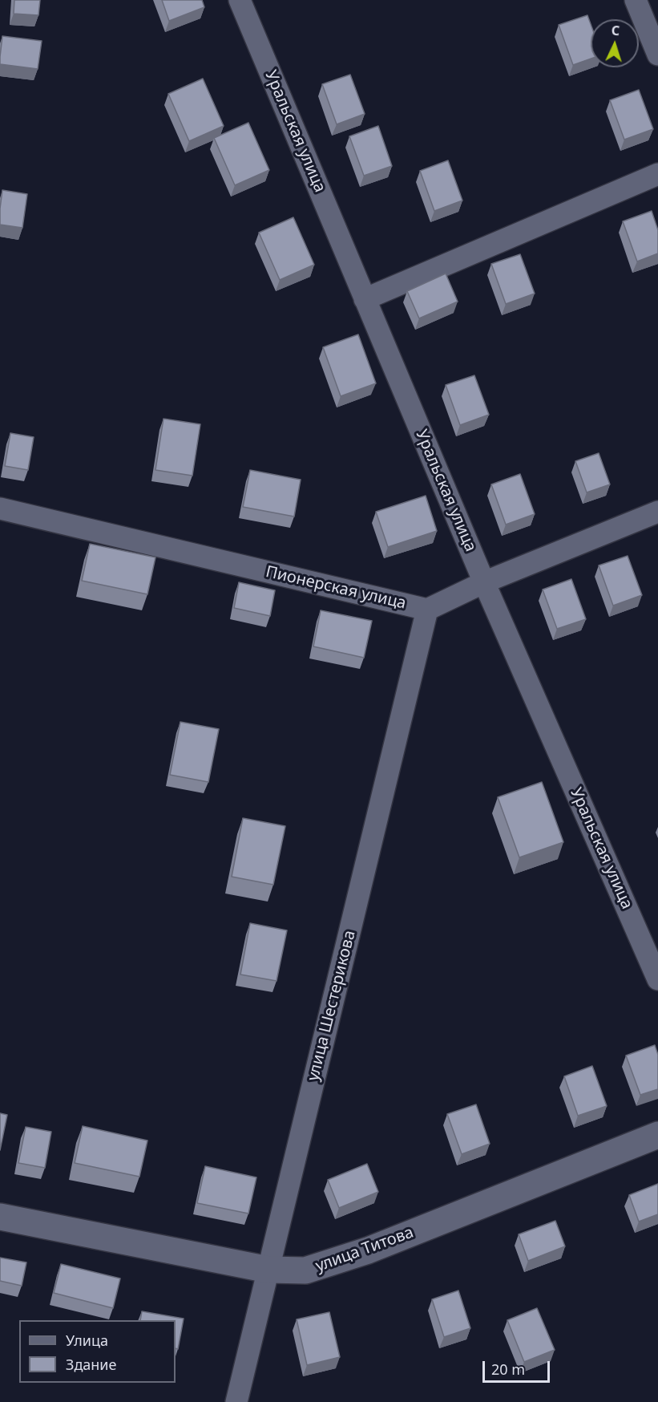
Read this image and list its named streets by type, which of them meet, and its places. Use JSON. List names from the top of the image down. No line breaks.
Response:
{"streets":{"street":["Уральская улица","Пионерская улица","улица Шестерикова","улица Титова"]},"crossings":[["Уральская улица","Пионерская улица"],["Пионерская улица","улица Шестерикова"],["улица Шестерикова","улица Титова"]],"legend":["Улица","Здание"],"scale_bar":"20 m","north":"top"}
